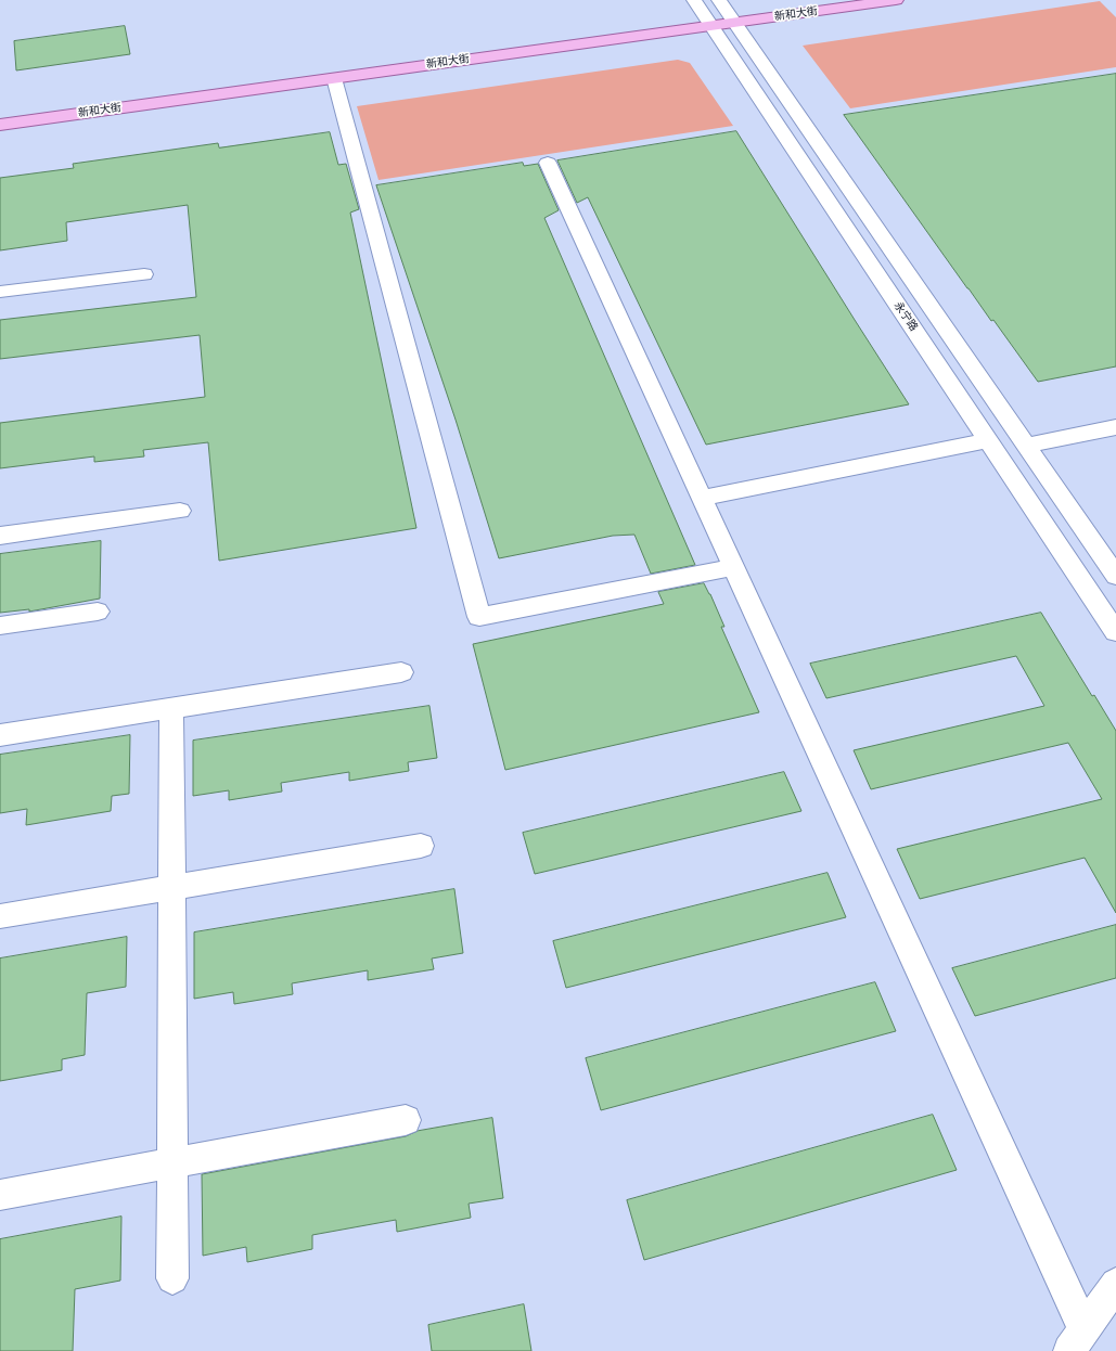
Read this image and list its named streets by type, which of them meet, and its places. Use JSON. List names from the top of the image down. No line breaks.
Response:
{"streets":{"main road":["新和大街"],"street":["永宁路"]},"crossings":[["新和大街","永宁路"]]}
